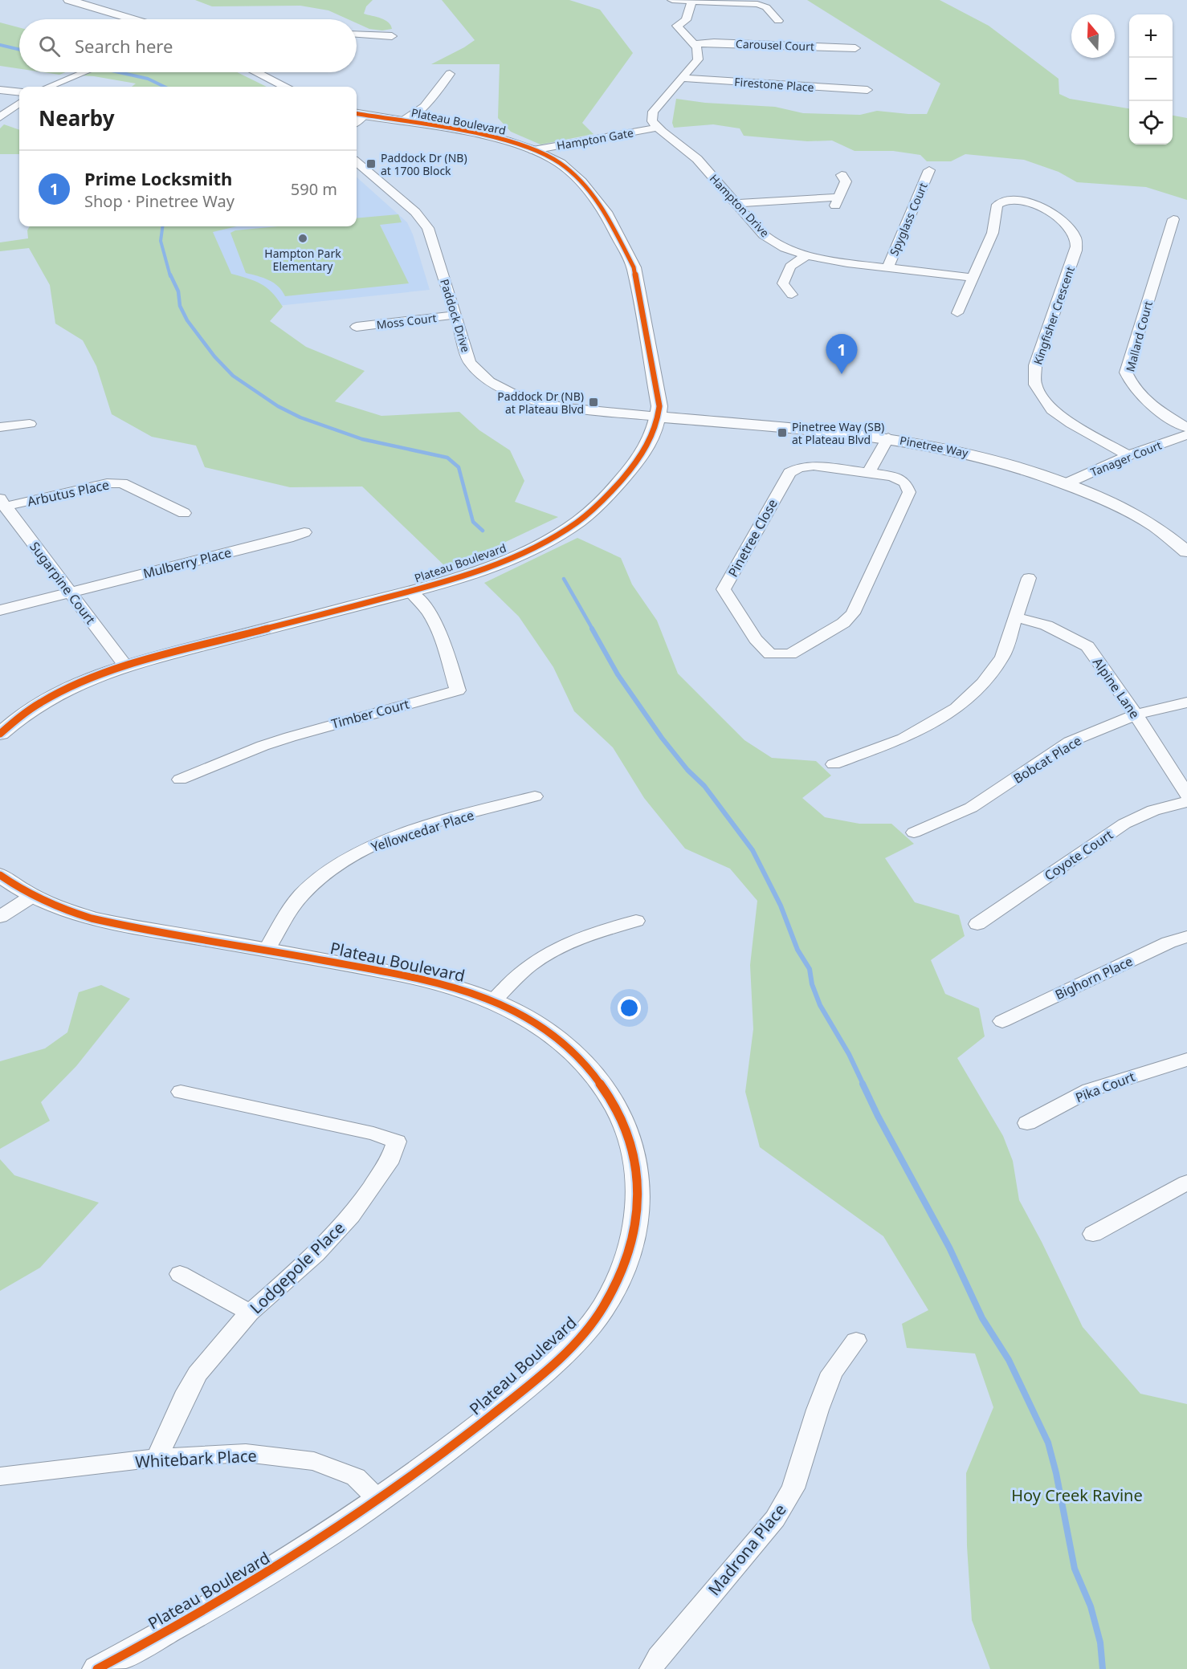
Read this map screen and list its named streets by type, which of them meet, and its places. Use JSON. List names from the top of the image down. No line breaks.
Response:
{"streets":{"street":["Carousel Court","Firestone Place","Plateau Boulevard","Hampton Gate","Hampton Drive","Spyglass Court","Paddock Drive","Kingfisher Crescent","Moss Court","Mallard Court","Pinetree Way","Tanager Court","Arbutus Place","Pinetree Close","Mulberry Place","Sugarpine Court","Alpine Lane","Timber Court","Bobcat Place","Yellowcedar Place","Coyote Court","Bighorn Place","Pika Court","Lodgepole Place","Whitebark Place","Madrona Place"]},"crossings":[["Plateau Boulevard","Hampton Gate"],["Plateau Boulevard","Paddock Drive"],["Plateau Boulevard","Pinetree Way"],["Plateau Boulevard","Sugarpine Court"],["Plateau Boulevard","Timber Court"],["Plateau Boulevard","Yellowcedar Place"],["Plateau Boulevard","Whitebark Place"],["Hampton Gate","Hampton Drive"],["Hampton Drive","Spyglass Court"],["Hampton Drive","Kingfisher Crescent"],["Paddock Drive","Moss Court"],["Paddock Drive","Pinetree Way"],["Kingfisher Crescent","Tanager Court"],["Pinetree Way","Tanager Court"],["Arbutus Place","Sugarpine Court"],["Mulberry Place","Sugarpine Court"],["Alpine Lane","Bobcat Place"],["Lodgepole Place","Whitebark Place"]],"parks":["Hoy Creek Ravine"],"places":{"transit":["Paddock Dr (NB) at 1700 Block","Paddock Dr (NB) at Plateau Blvd","Pinetree Way (SB) at Plateau Blvd"],"other":["Hampton Park Elementary"]},"north":"top","page":{"map_buttons":["+","−"],"search":"Search here","heading":"Nearby","list":[{"mark":"1","name":"Prime Locksmith","note":"Shop · Pinetree Way","value":"590 m"}],"pins":"1"}}
